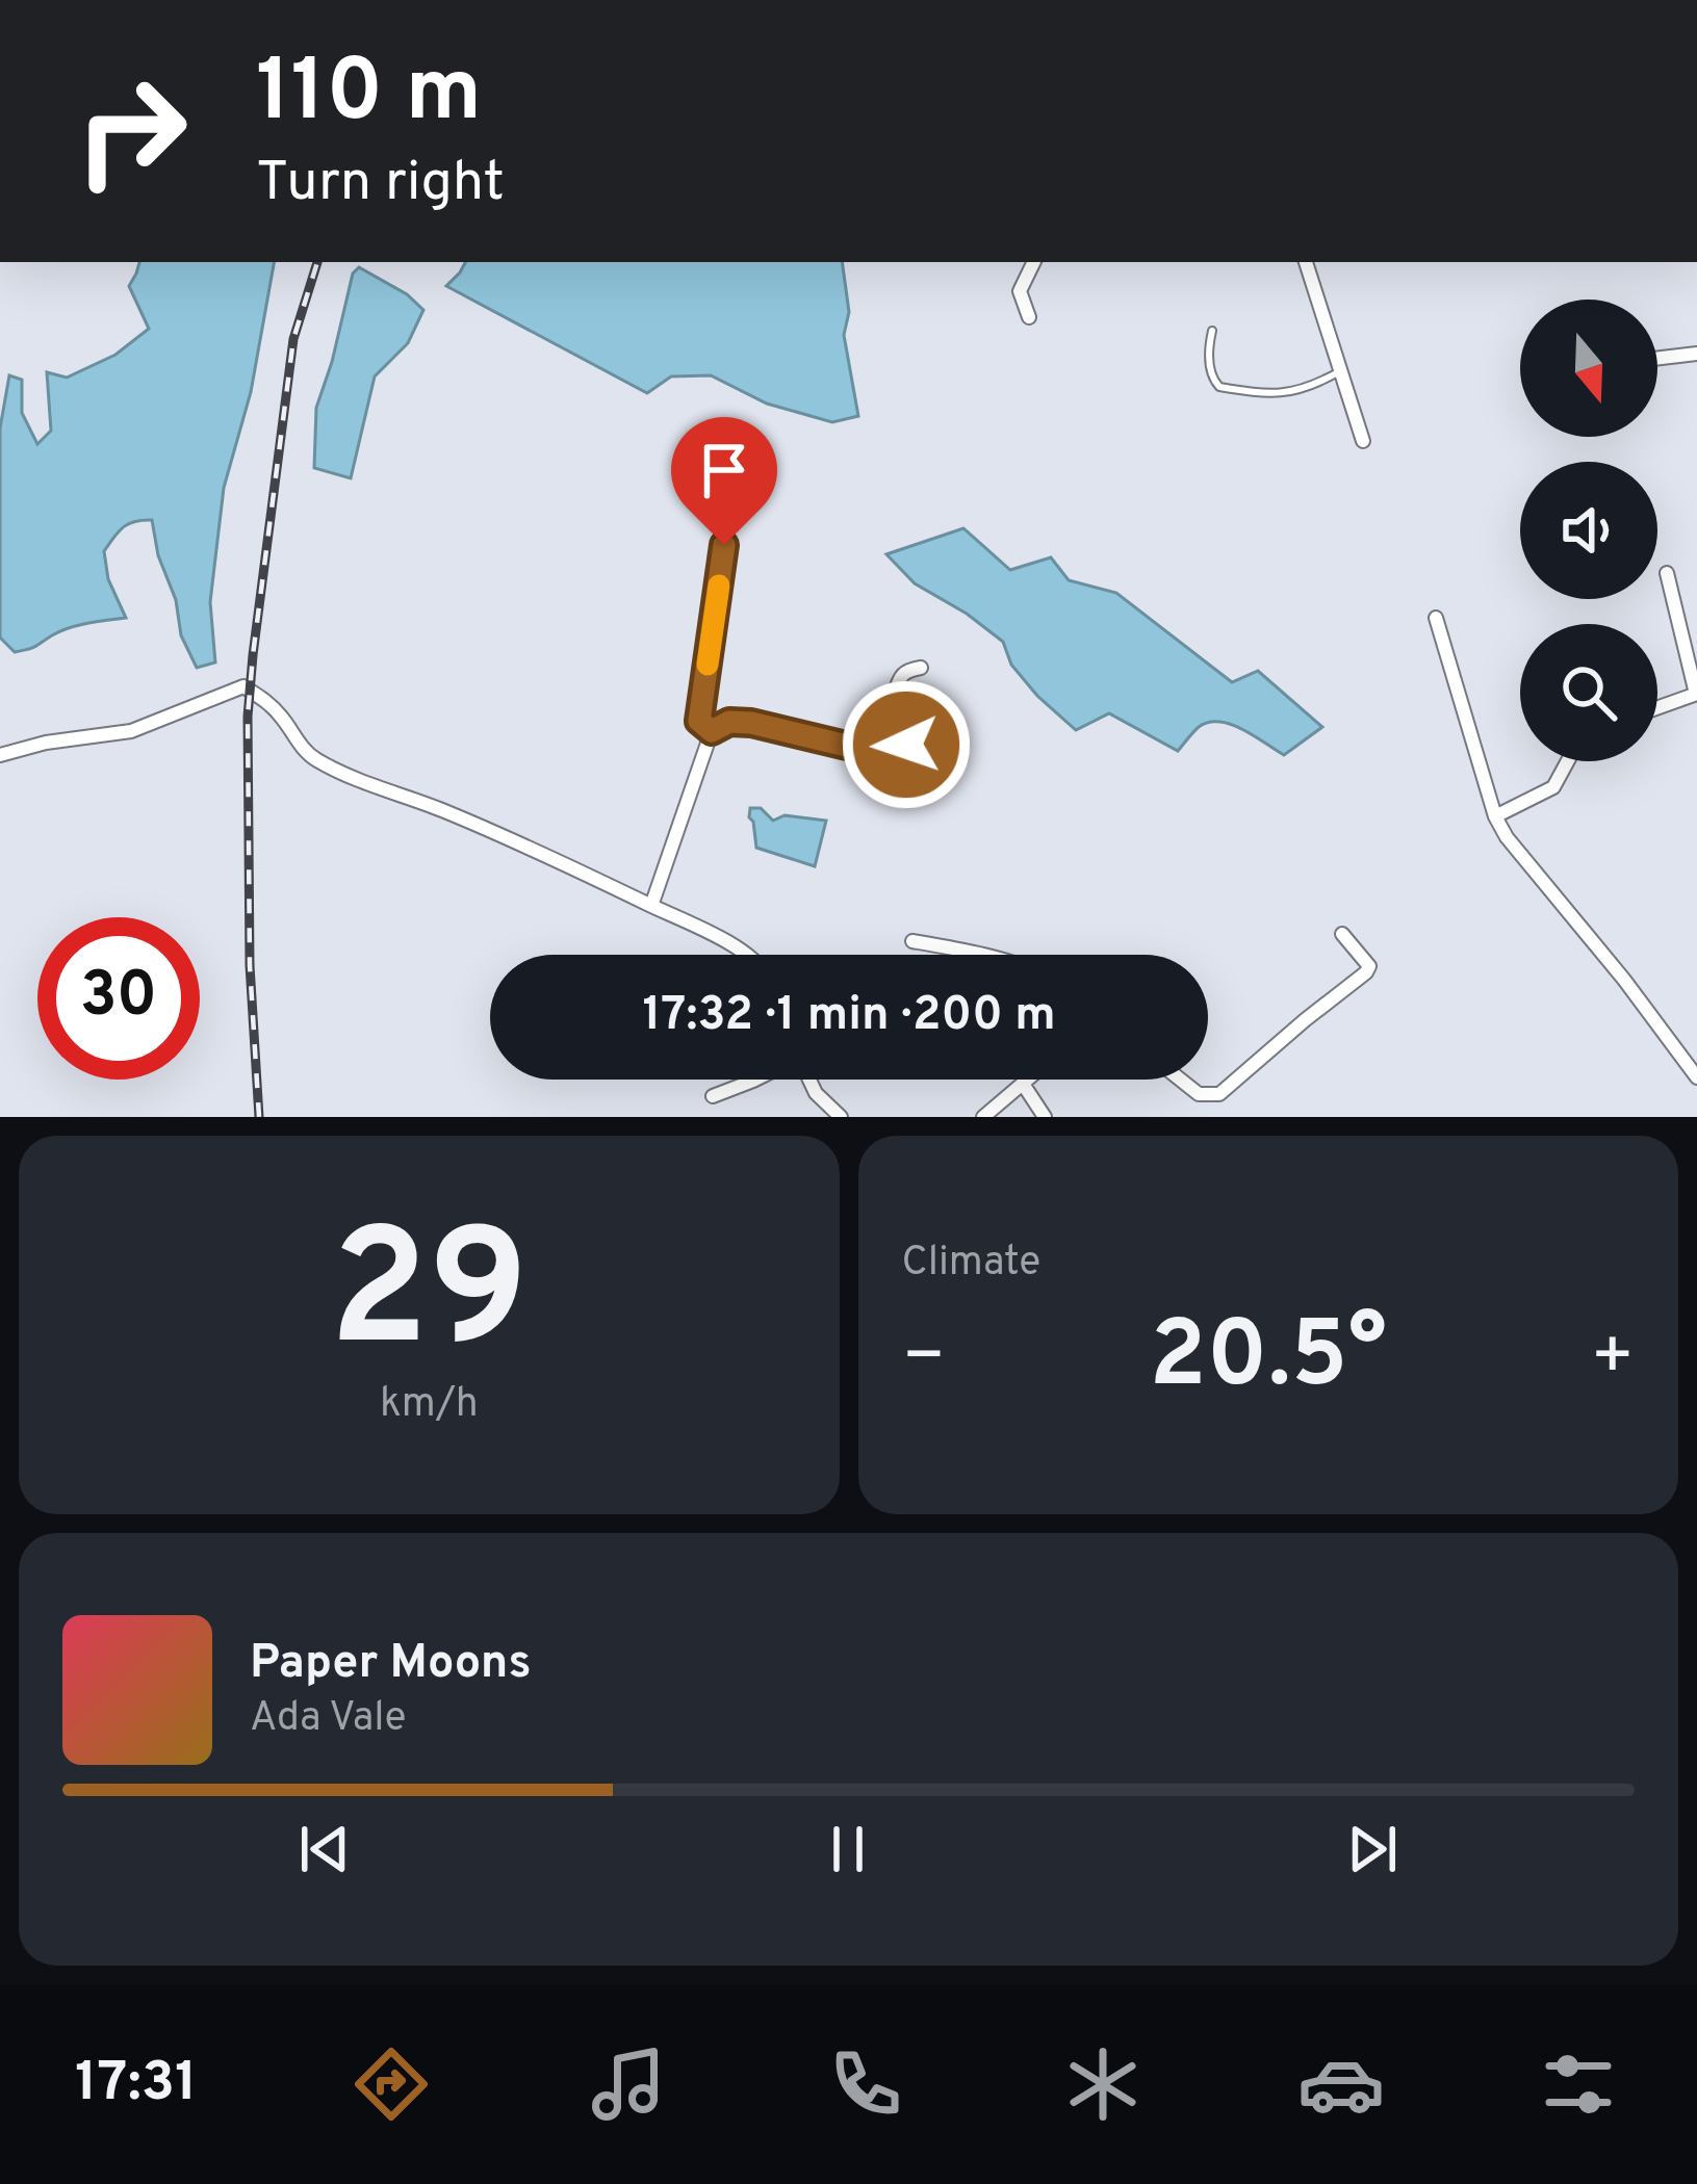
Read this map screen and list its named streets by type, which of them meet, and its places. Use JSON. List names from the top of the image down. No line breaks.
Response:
{"north":"bottom","page":{"turn":["110 m","Turn right"],"limit":"30","trip":"17:32 · 1 min · 200 m","tile":[["29","km/h"],"Climate"],"heat":["−","20.5°","+"],"song":["Paper Moons","Ada Vale"],"tabs":"17:31"}}
